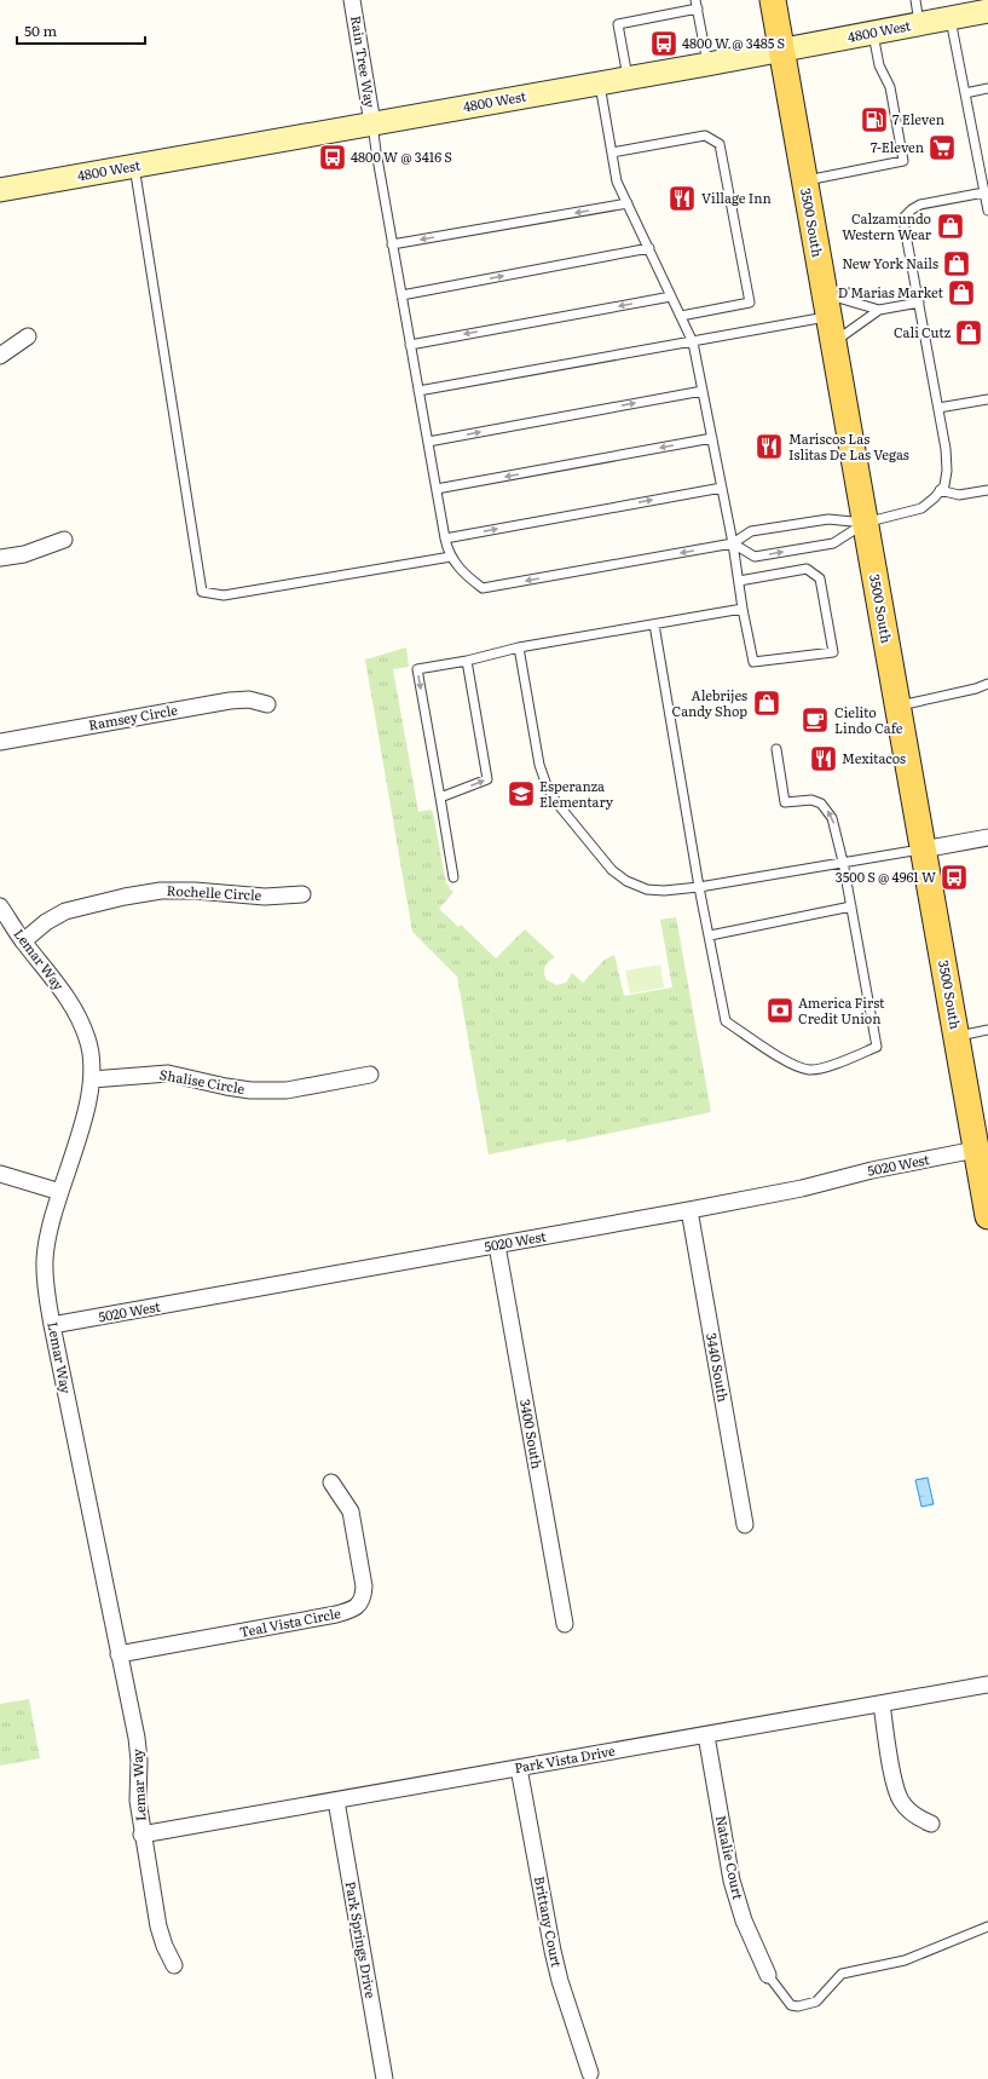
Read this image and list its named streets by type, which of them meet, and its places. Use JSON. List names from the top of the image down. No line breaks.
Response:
{"streets":{"main road":["4800 West","3500 South"],"street":["Rain Tree Way","Ramsey Circle","Rochelle Circle","Lemar Way","Shalise Circle","5020 West","3440 South","3400 South","Teal Vista Circle","Park Vista Drive","Natalie Court","Brittany Court","Park Springs Drive"]},"crossings":[["4800 West","Rain Tree Way"],["4800 West","3500 South"],["3500 South","5020 West"],["Rochelle Circle","Lemar Way"],["Lemar Way","Shalise Circle"],["Lemar Way","5020 West"],["Lemar Way","Teal Vista Circle"],["Lemar Way","Park Vista Drive"],["5020 West","3440 South"],["5020 West","3400 South"],["Park Vista Drive","Natalie Court"],["Park Vista Drive","Brittany Court"],["Park Vista Drive","Park Springs Drive"]],"places":{"bus stop":["4800 W @ 3485 S","4800 W @ 3416 S","3500 S @ 4961 W"],"fuel station":["7 Eleven"],"supermarket":["7-Eleven"],"restaurant":["Village Inn","Mariscos Las Islitas De Las Vegas","Mexitacos"],"shop":["Calzamundo Western Wear","New York Nails","D'Marias Market","Cali Cutz","Alebrijes Candy Shop"],"cafe":["Cielito Lindo Cafe"],"school or university":["Esperanza Elementary"],"bank":["America First Credit Union"]},"scale_bar":"50 m"}
